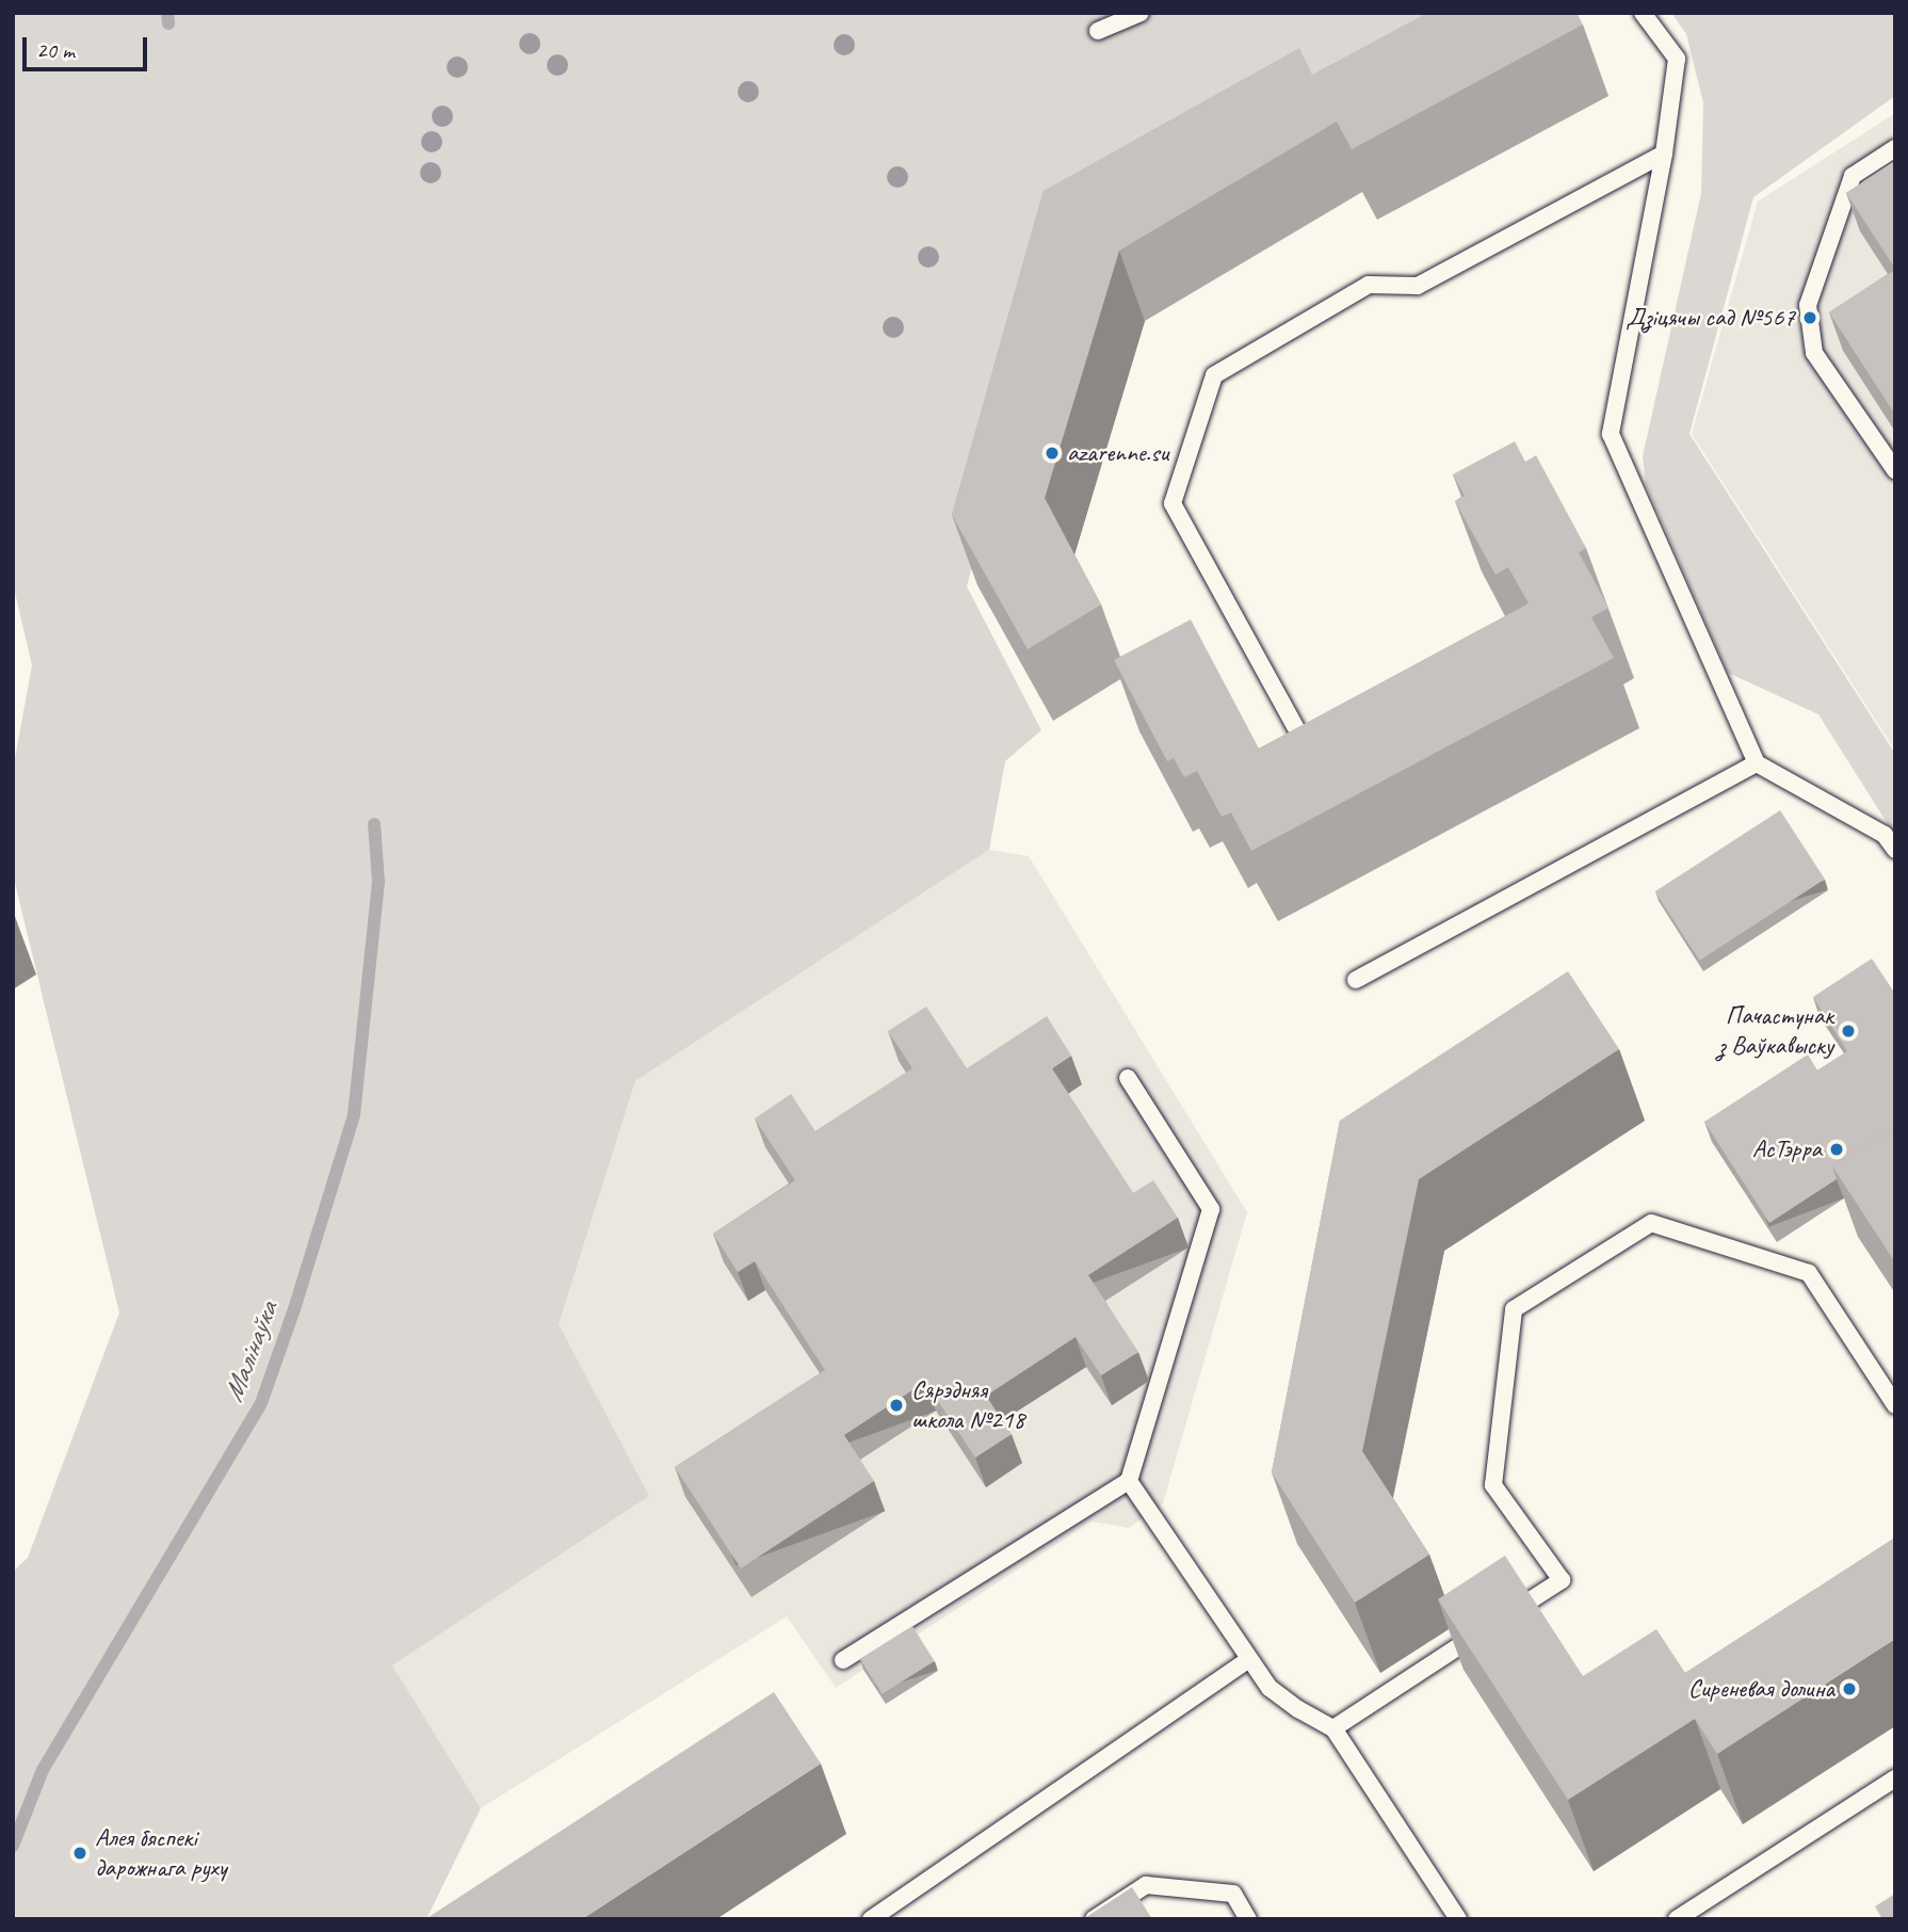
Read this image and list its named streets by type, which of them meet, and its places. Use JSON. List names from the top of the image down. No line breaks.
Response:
{"water":["Малінаўка"],"places":["Дзіцячы сад №567","azarenne.su","Пачастунак з Ваўкавыску","АсТэрра","Сярэдняя школа №218","Сиреневая долина","Алея бяспекі дарожнага руху"],"scale_bar":"20 m"}
